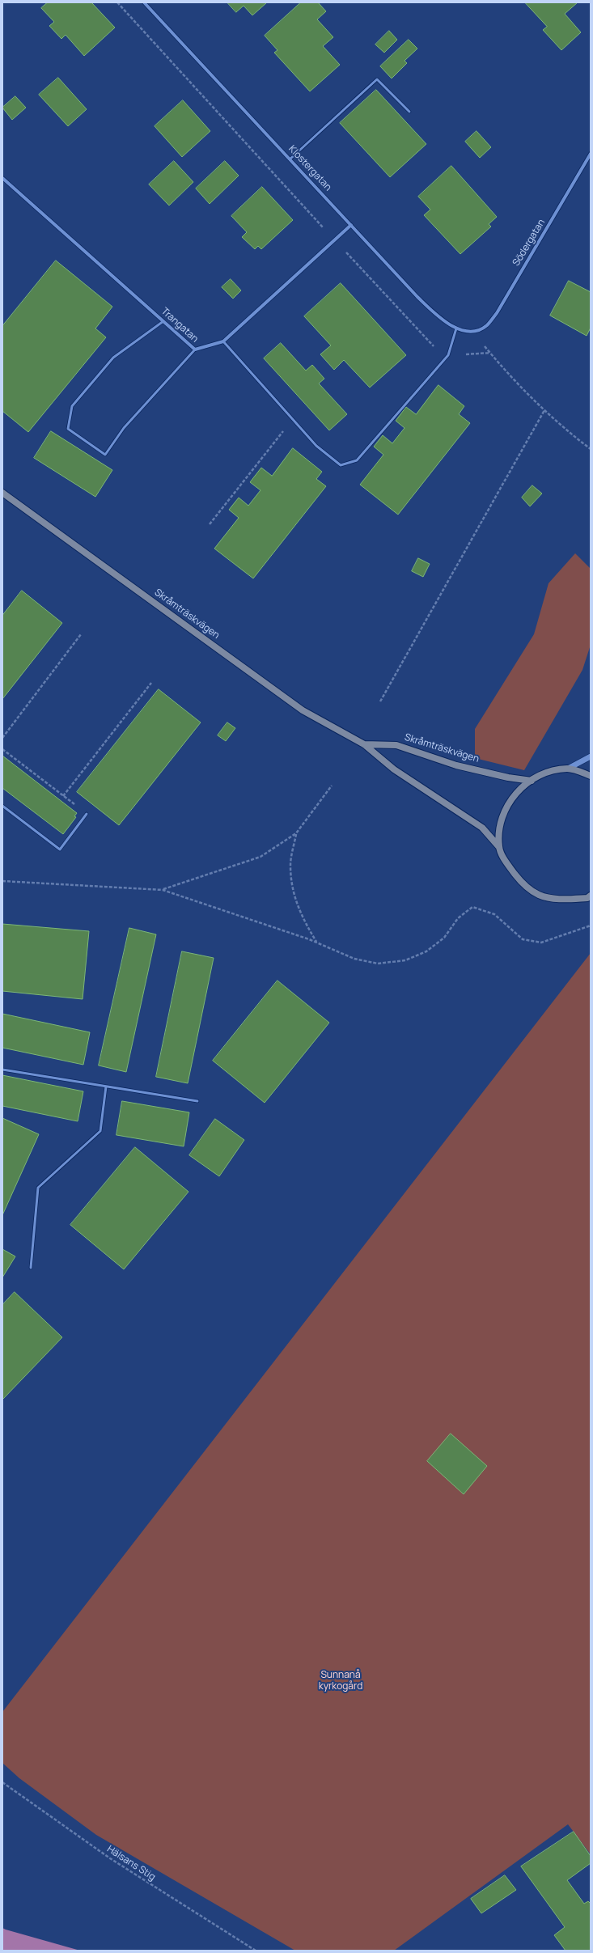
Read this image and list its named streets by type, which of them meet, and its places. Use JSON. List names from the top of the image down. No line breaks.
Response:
{"streets":{"main road":["Skråmträskvägen"],"street":["Klostergatan","Södergatan","Trangatan"],"path":["Hälsans Stig"]},"crossings":[["Klostergatan","Södergatan"],["Klostergatan","Trangatan"]],"parks":["Sunnanå kyrkogård"]}
